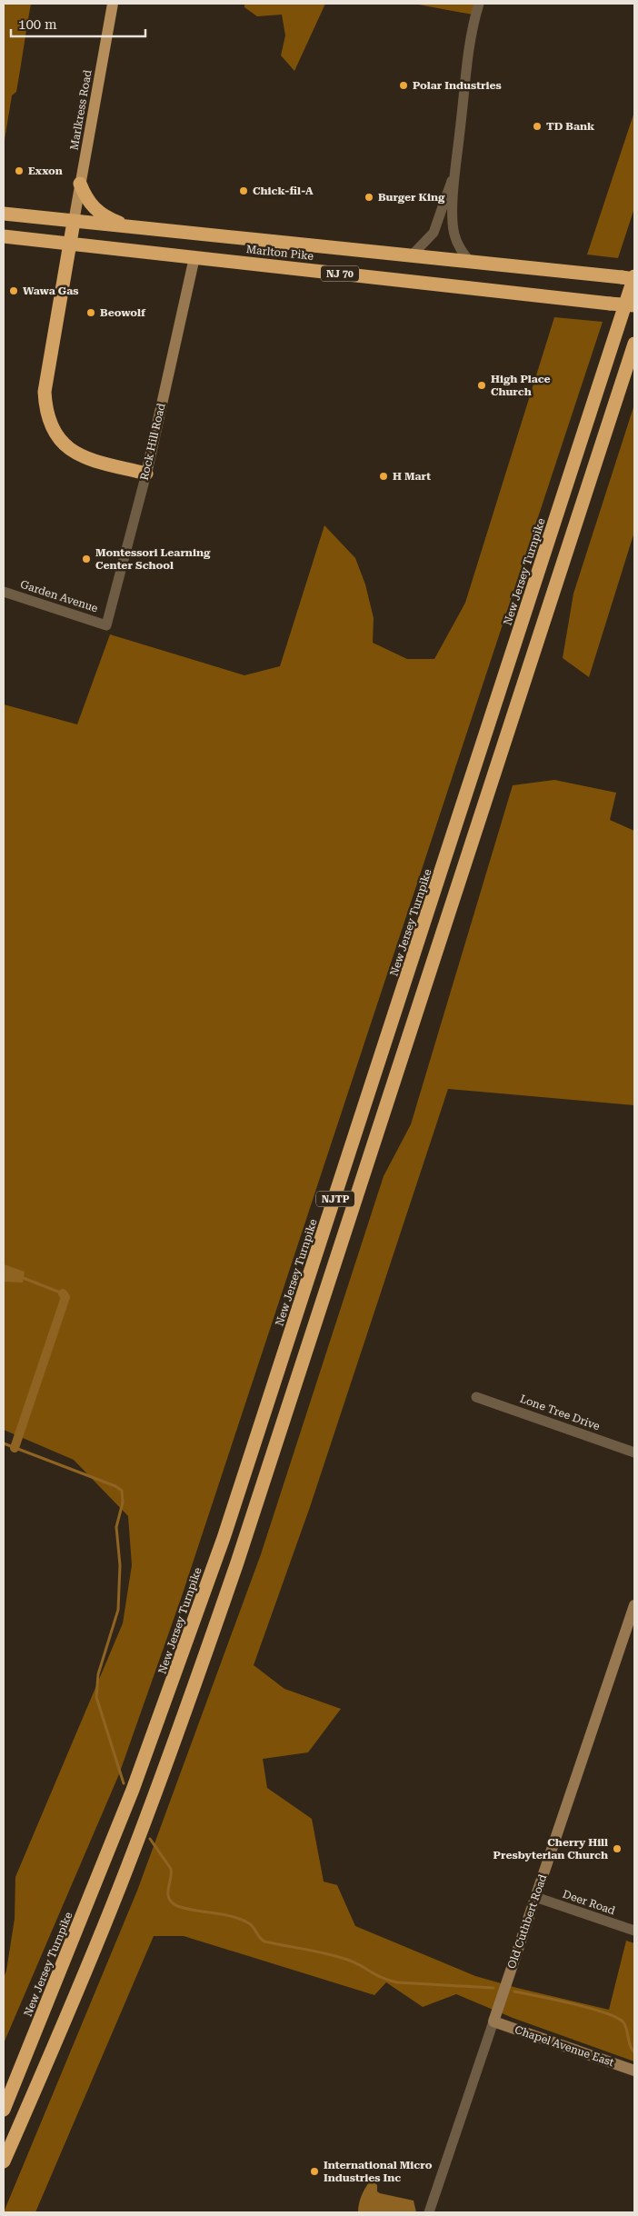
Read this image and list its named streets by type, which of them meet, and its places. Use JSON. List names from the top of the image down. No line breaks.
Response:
{"streets":{"highway":["Marlton Pike","NJ 70","New Jersey Turnpike","NJTP"],"main road":["Marlkress Road"],"street":["Rock Hill Road","Garden Avenue","Lone Tree Drive","Deer Road","Old Cuthbert Road","Chapel Avenue East"]},"crossings":[["Marlkress Road","Marlton Pike"],["Marlton Pike","Rock Hill Road"],["Marlton Pike","New Jersey Turnpike"],["Rock Hill Road","Garden Avenue"],["Deer Road","Old Cuthbert Road"],["Old Cuthbert Road","Chapel Avenue East"]],"places":["Polar Industries","TD Bank","Exxon","Chick-fil-A","Burger King","Wawa Gas","Beowolf","High Place Church","H Mart","Montessori Learning Center School","Cherry Hill Presbyterian Church","International Micro Industries Inc"],"scale_bar":"100 m"}
